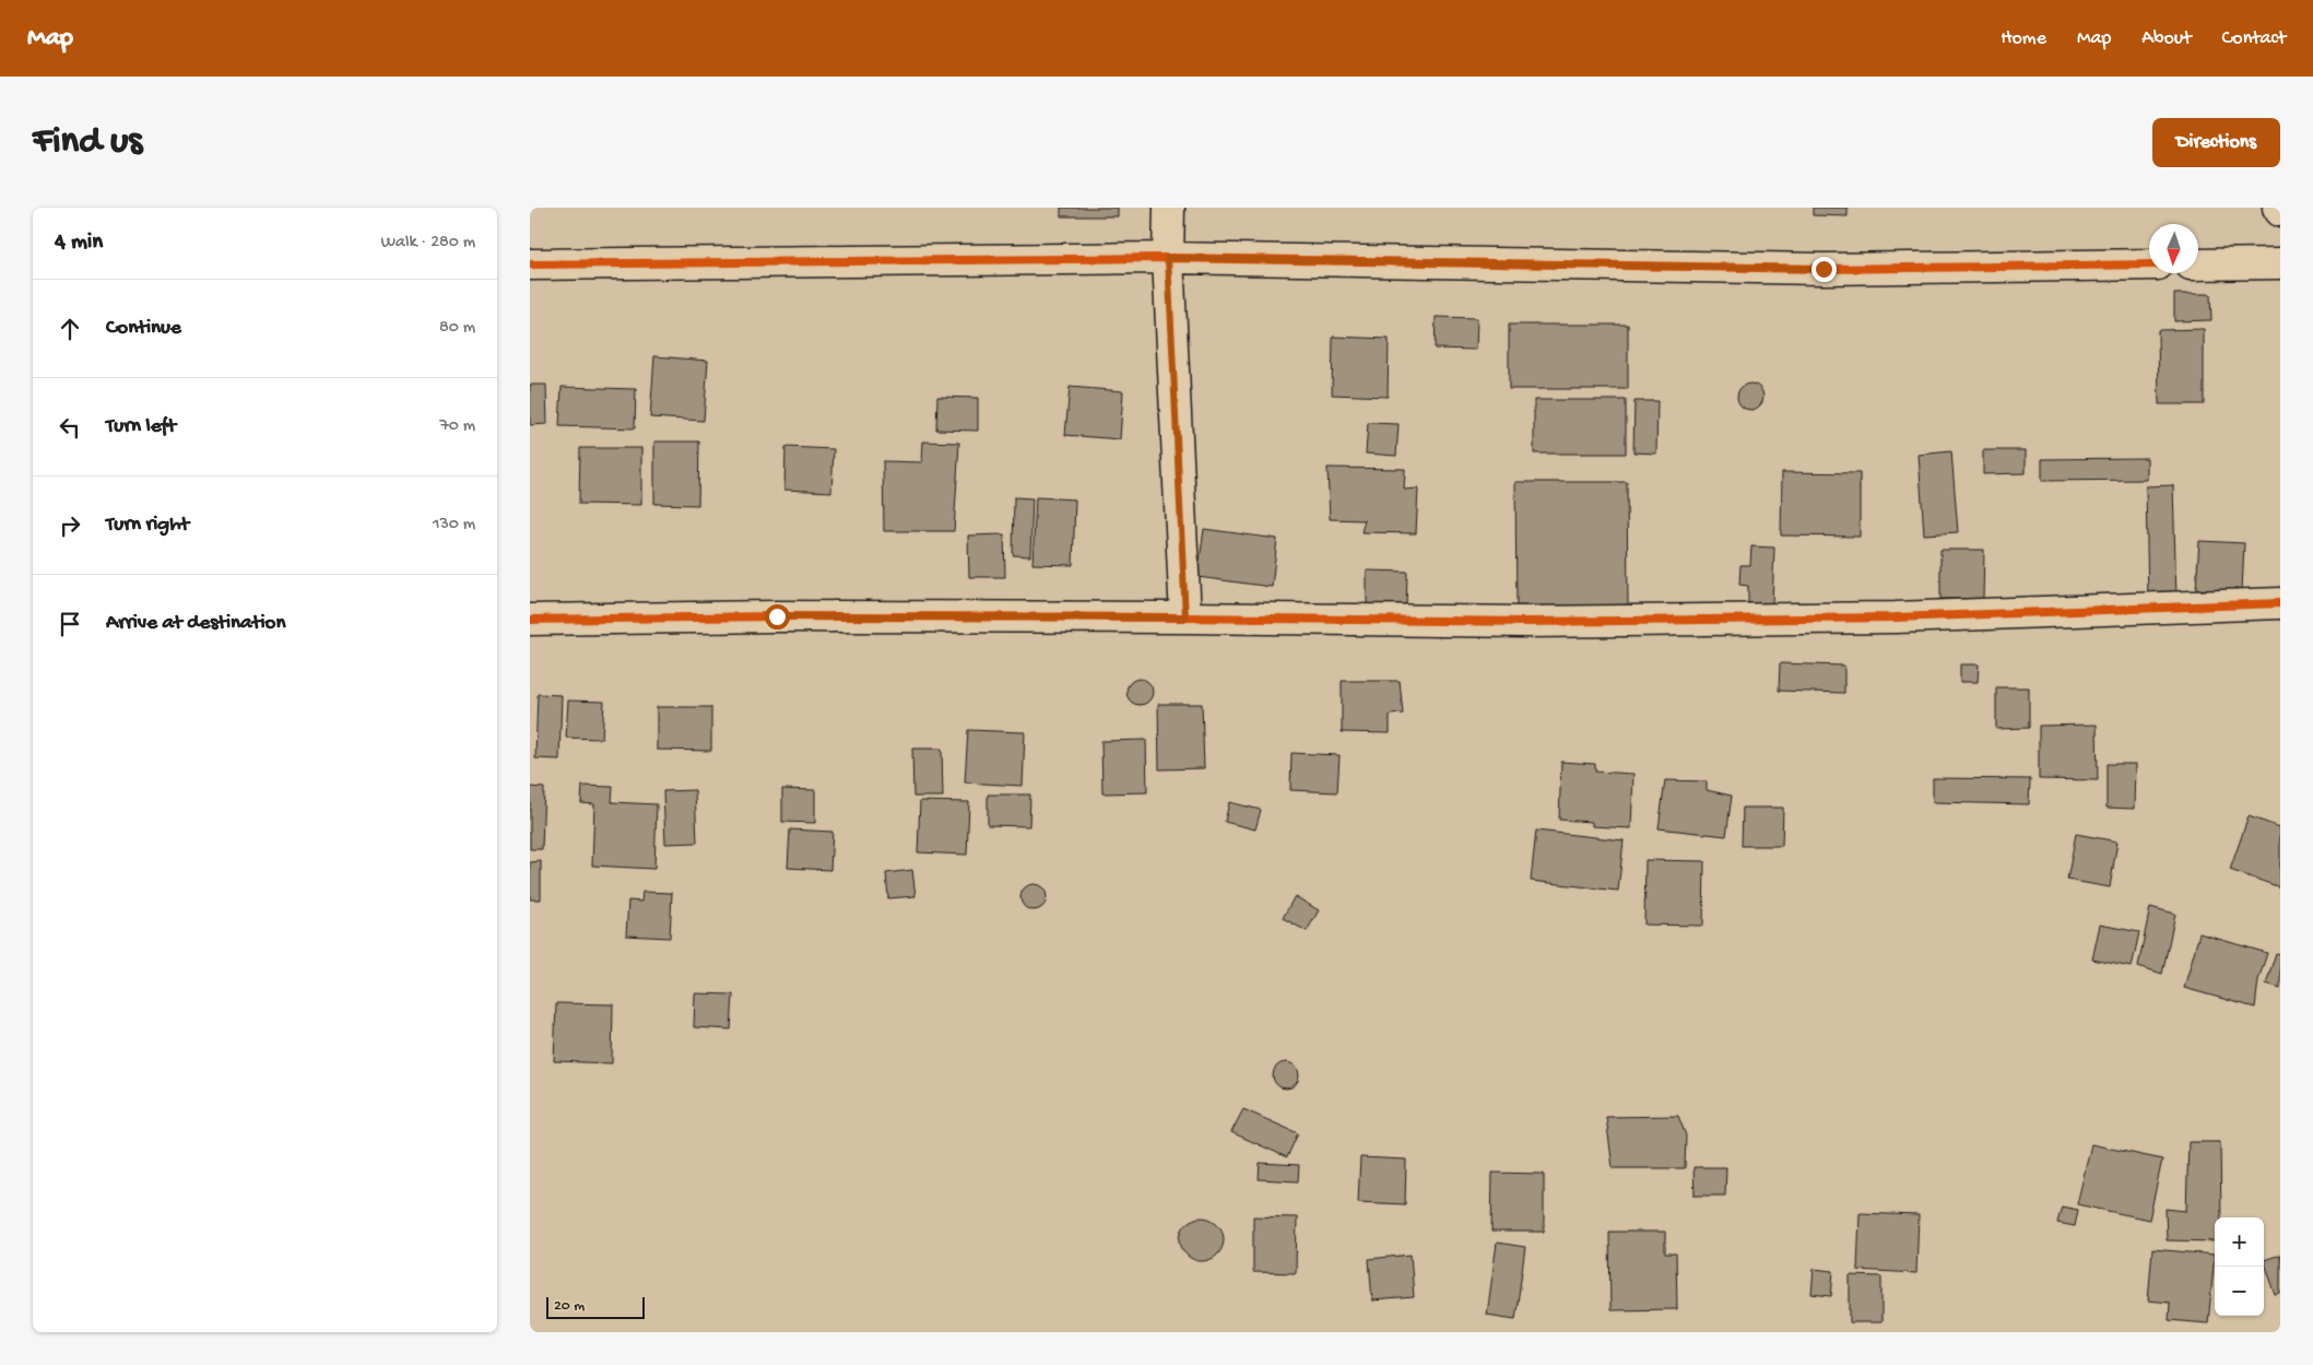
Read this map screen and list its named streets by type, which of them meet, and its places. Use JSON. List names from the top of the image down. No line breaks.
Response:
{"scale_bar":"20 m","north":"bottom","page":{"header":"Map","nav":["Home","Map","About","Contact"],"buttons":"Directions","title":"Find us","heading":["4 min","Walk · 280 m"],"list":[["Continue","80 m"],["Turn left","70 m"],["Turn right","130 m"],"Arrive at destination"],"map_buttons":["+","−"],"scale":"20 m"}}
